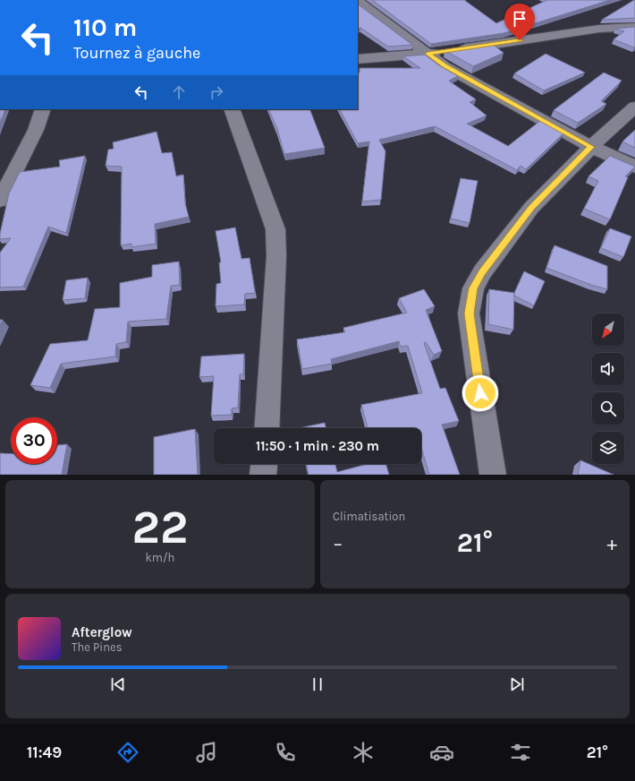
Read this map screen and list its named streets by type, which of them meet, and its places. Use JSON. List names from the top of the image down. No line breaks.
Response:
{"north":"bottom left","page":{"turn":["110 m","Tournez à gauche"],"limit":"30","trip":"11:50 · 1 min · 230 m","tile":[["22","km/h"],"Climatisation"],"heat":["−","21°","+"],"song":["Afterglow","The Pines"],"tabs":["11:49","21°"]}}
